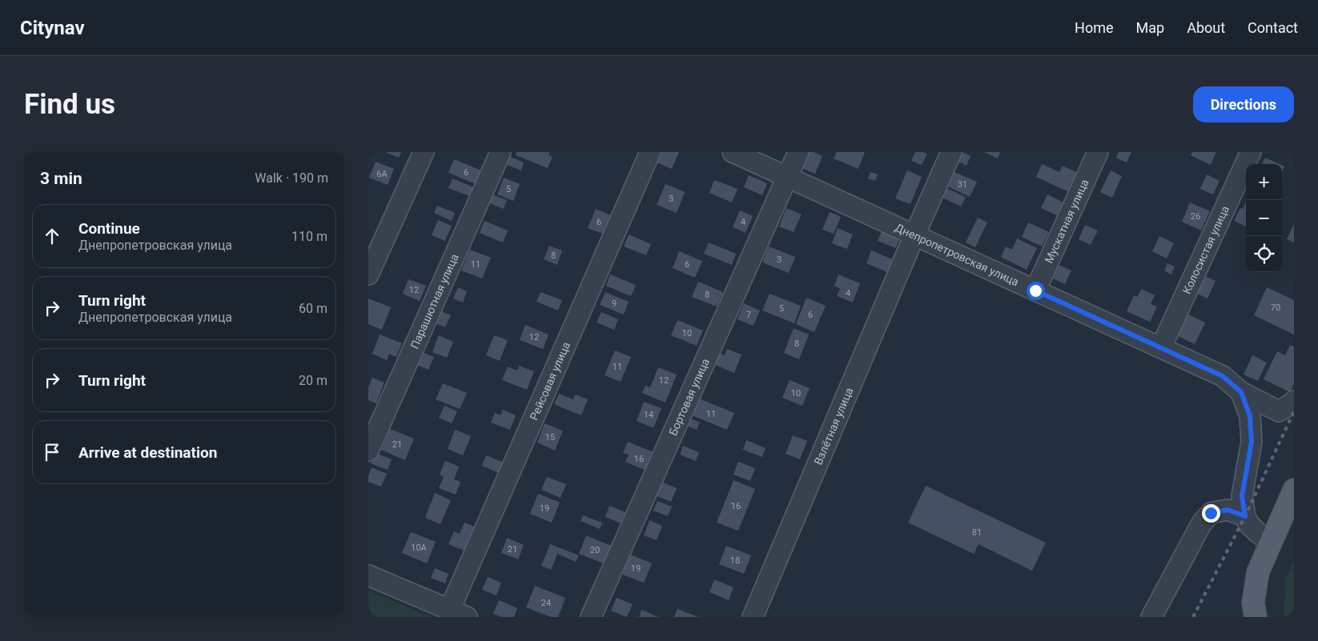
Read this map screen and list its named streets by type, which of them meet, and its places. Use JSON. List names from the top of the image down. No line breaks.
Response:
{"streets":{"street":["Мускатная улица","Колосистая улица","Днепропетровская улица","Парашютная улица","Рейсовая улица","Бортовая улица","Взлётная улица"]},"crossings":[["Мускатная улица","Днепропетровская улица"],["Колосистая улица","Днепропетровская улица"],["Днепропетровская улица","Бортовая улица"],["Днепропетровская улица","Взлётная улица"]],"house_numbers":["6","6А","31","5","3","26","6","4","8","3","11","6","12","4","8","9","70","5","7","6","10","12","8","11","12","10","11","14","15","21","16","16","19","81","10А","21","20","18","19","24"],"page":{"header":"Citynav","nav":["Home","Map","About","Contact"],"buttons":"Directions","title":"Find us","heading":["3 min","Walk · 190 m"],"map_buttons":["+","−"],"list":[["Continue","Днепропетровская улица","110 m"],["Turn right","Днепропетровская улица","60 m"],["Turn right","20 m"],"Arrive at destination"]}}
